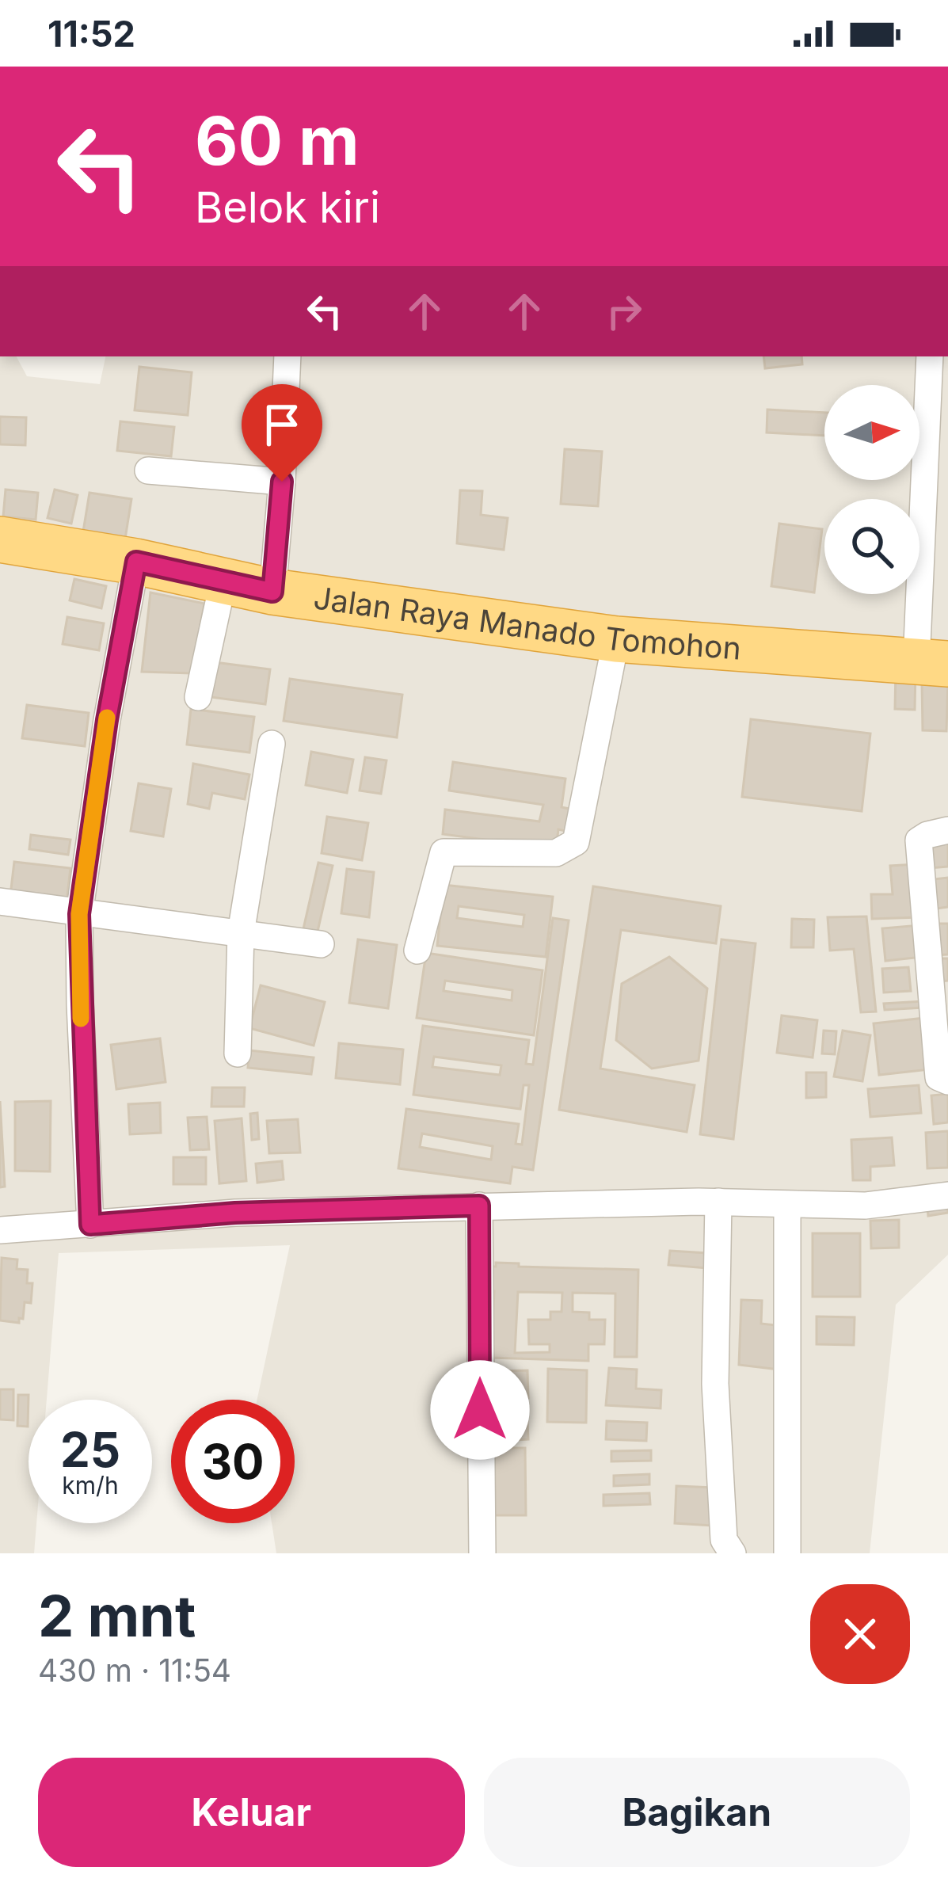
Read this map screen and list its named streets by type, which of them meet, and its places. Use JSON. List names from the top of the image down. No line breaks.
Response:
{"streets":{"highway":["Jalan Raya Manado Tomohon"]},"north":"right","page":{"status":"11:52","turn":["60 m","Belok kiri"],"speed":"25 km/h","limit":"30","heading":["2 mnt","430 m · 11:54"],"buttons":["Keluar","Bagikan"]}}
